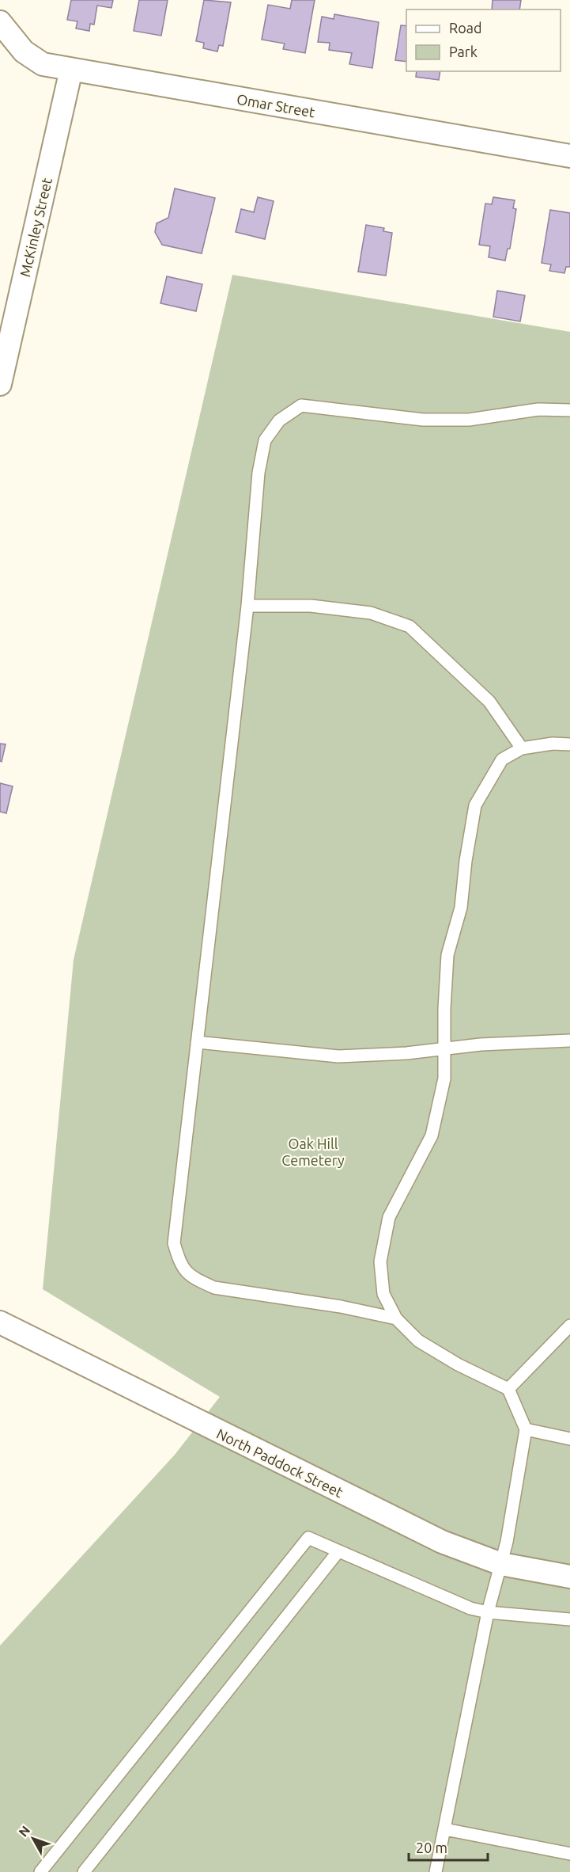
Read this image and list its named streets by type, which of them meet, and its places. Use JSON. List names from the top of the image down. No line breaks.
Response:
{"streets":{"street":["Omar Street","McKinley Street","North Paddock Street"]},"crossings":[["Omar Street","McKinley Street"]],"parks":["Oak Hill Cemetery"],"legend":["Road","Park"],"scale_bar":"20 m","north":"top left"}
